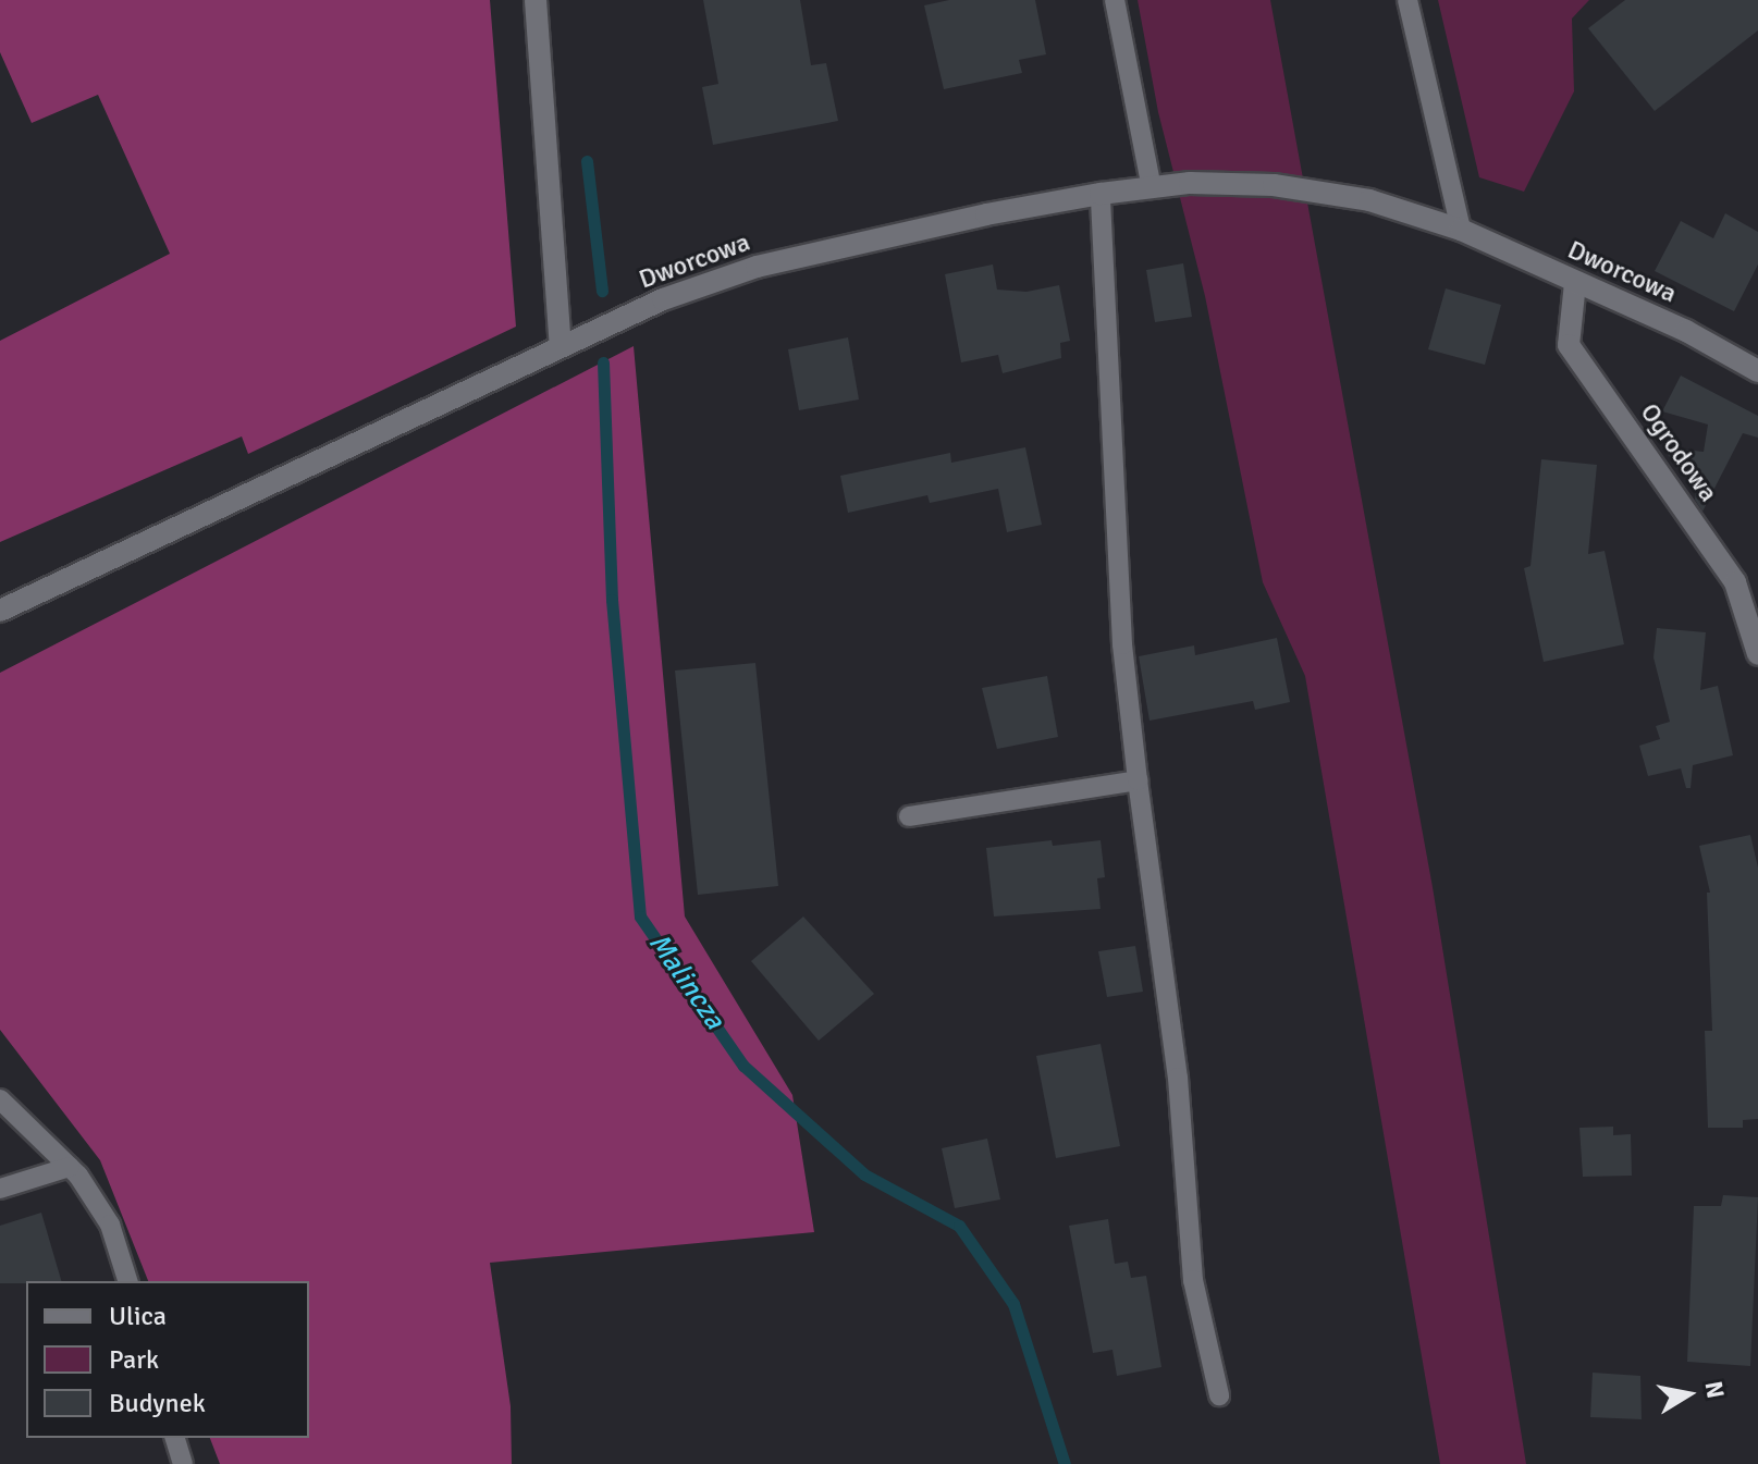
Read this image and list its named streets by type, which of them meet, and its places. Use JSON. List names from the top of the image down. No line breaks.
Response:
{"streets":{"street":["Dworcowa","Ogrodowa"]},"crossings":[["Dworcowa","Ogrodowa"]],"water":["Malincza"],"legend":["Ulica","Park","Budynek"],"north":"right"}
